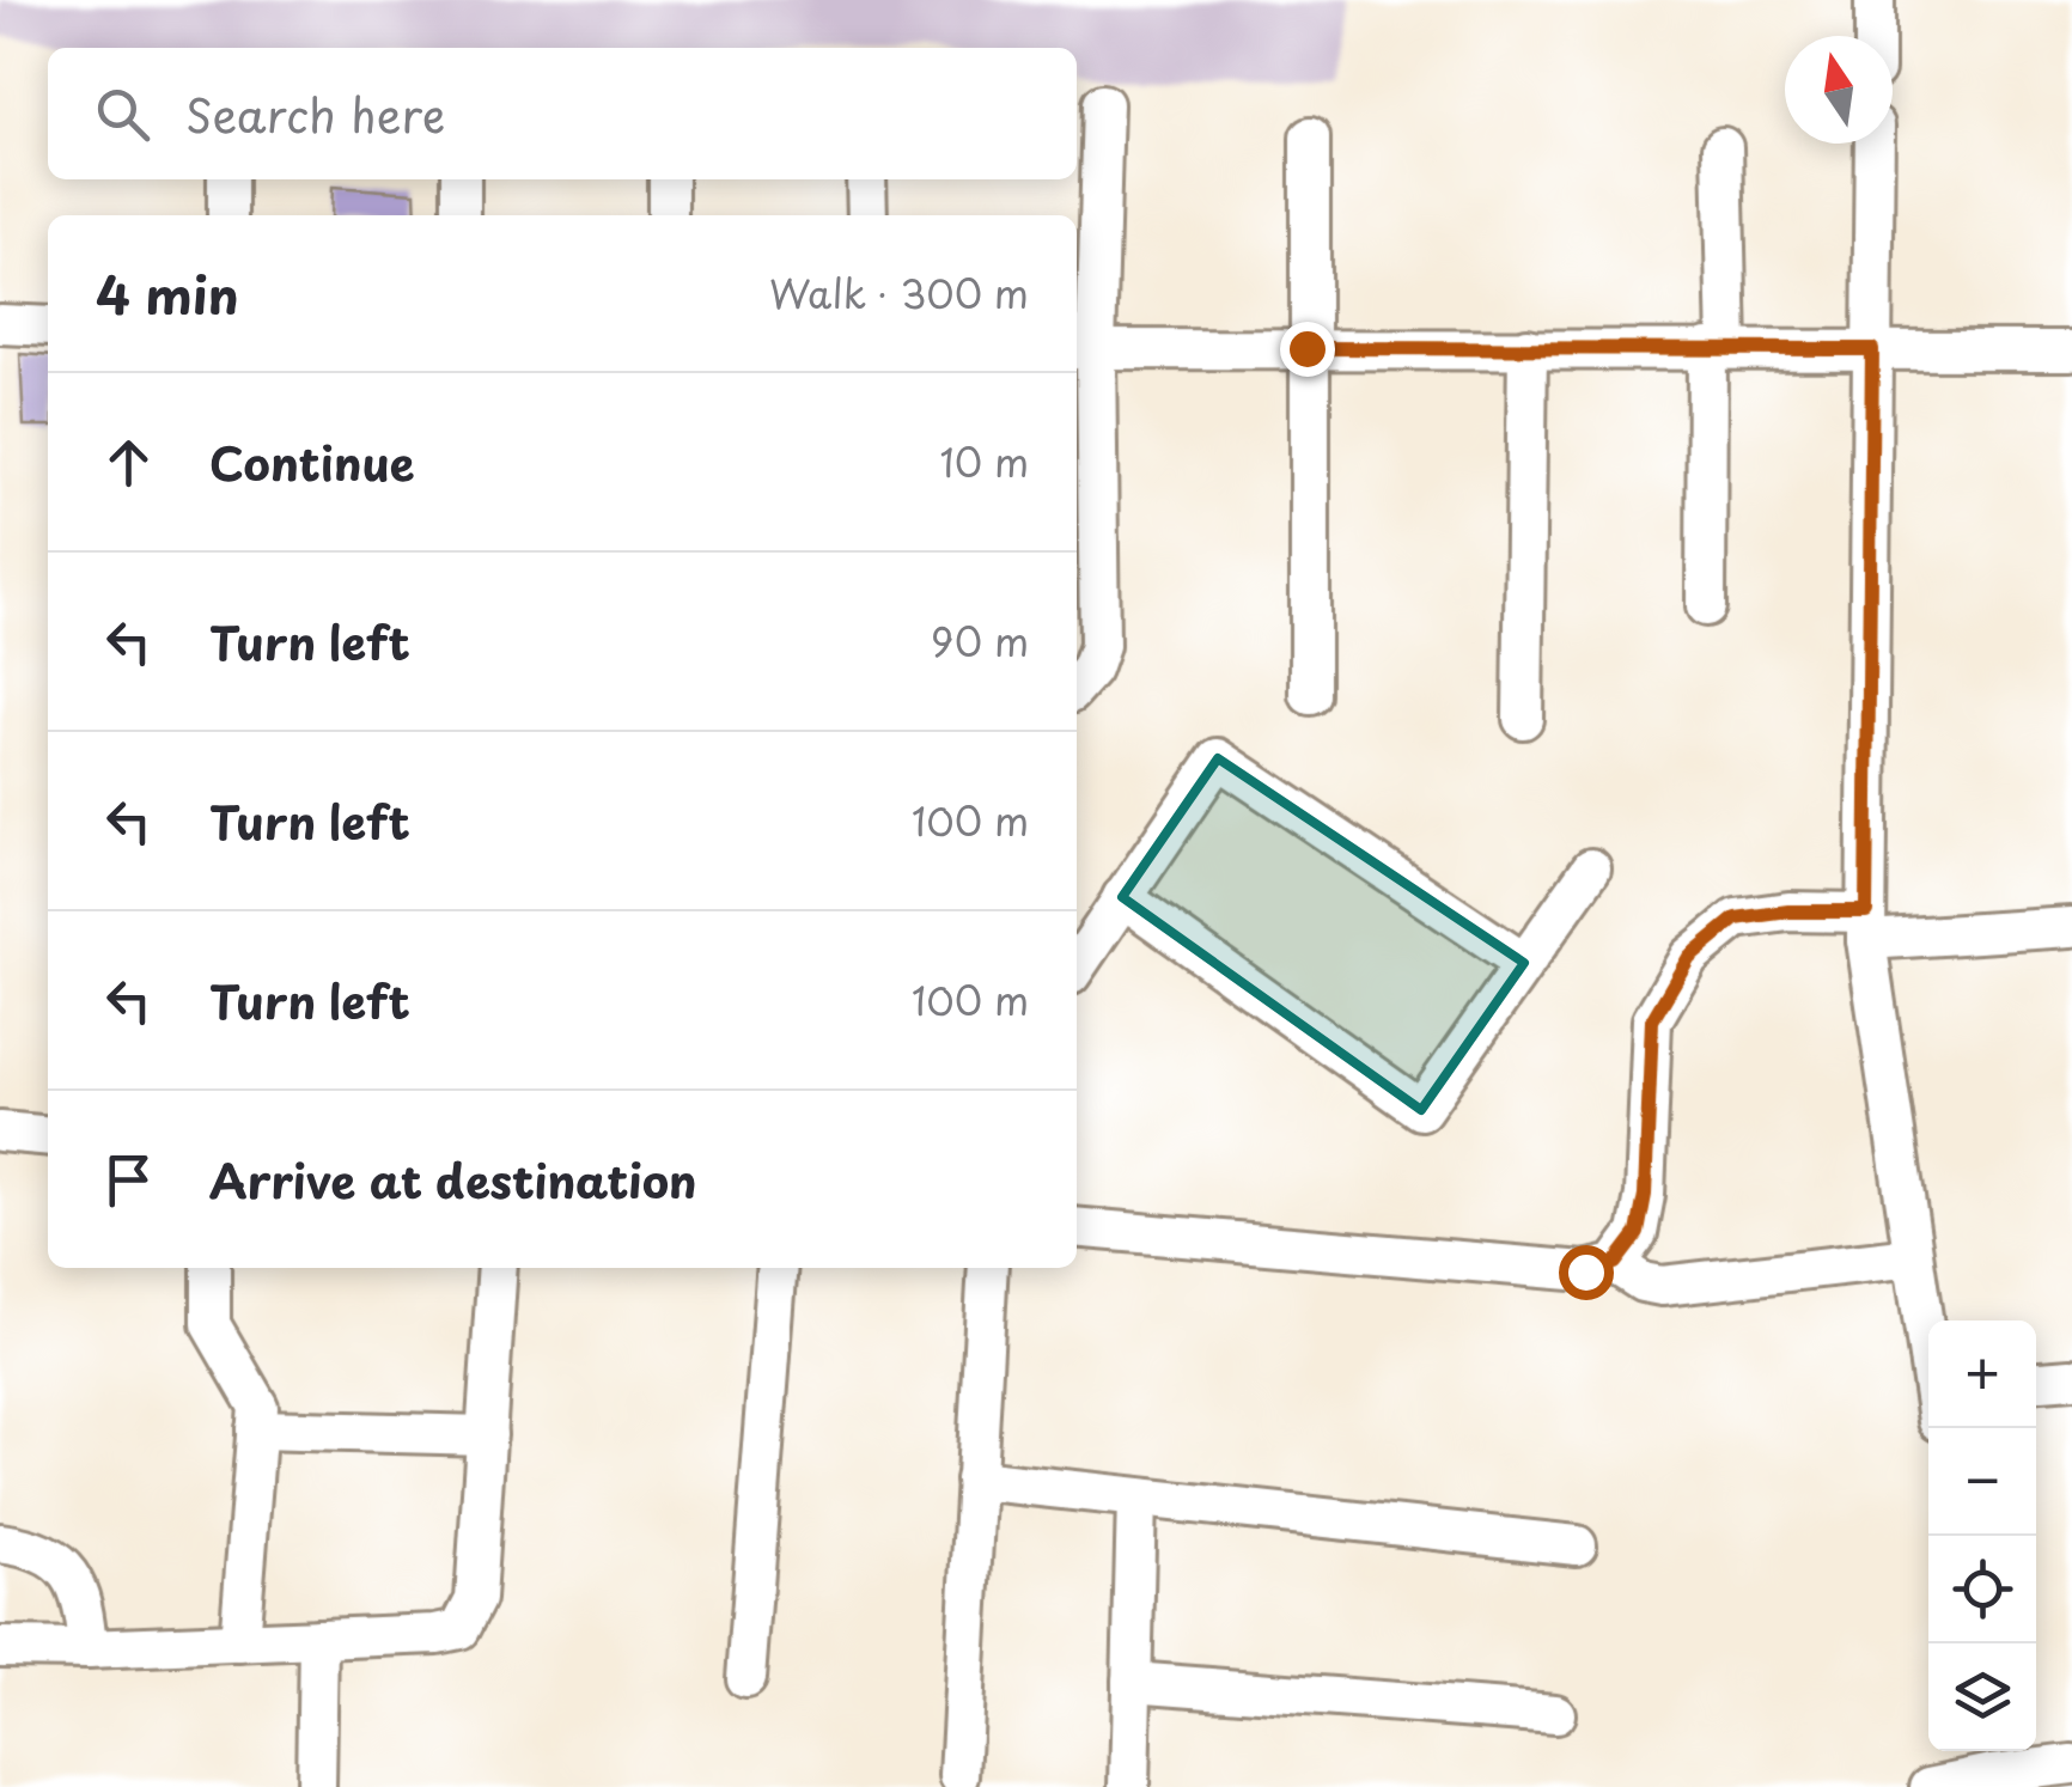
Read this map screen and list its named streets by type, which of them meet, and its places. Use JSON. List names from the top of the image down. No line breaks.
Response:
{"north":"top","page":{"search":"Search here","heading":["4 min","Walk · 300 m"],"list":[["Continue","10 m"],["Turn left","90 m"],["Turn left","100 m"],["Turn left","100 m"],"Arrive at destination"],"map_buttons":["+","−"]}}
